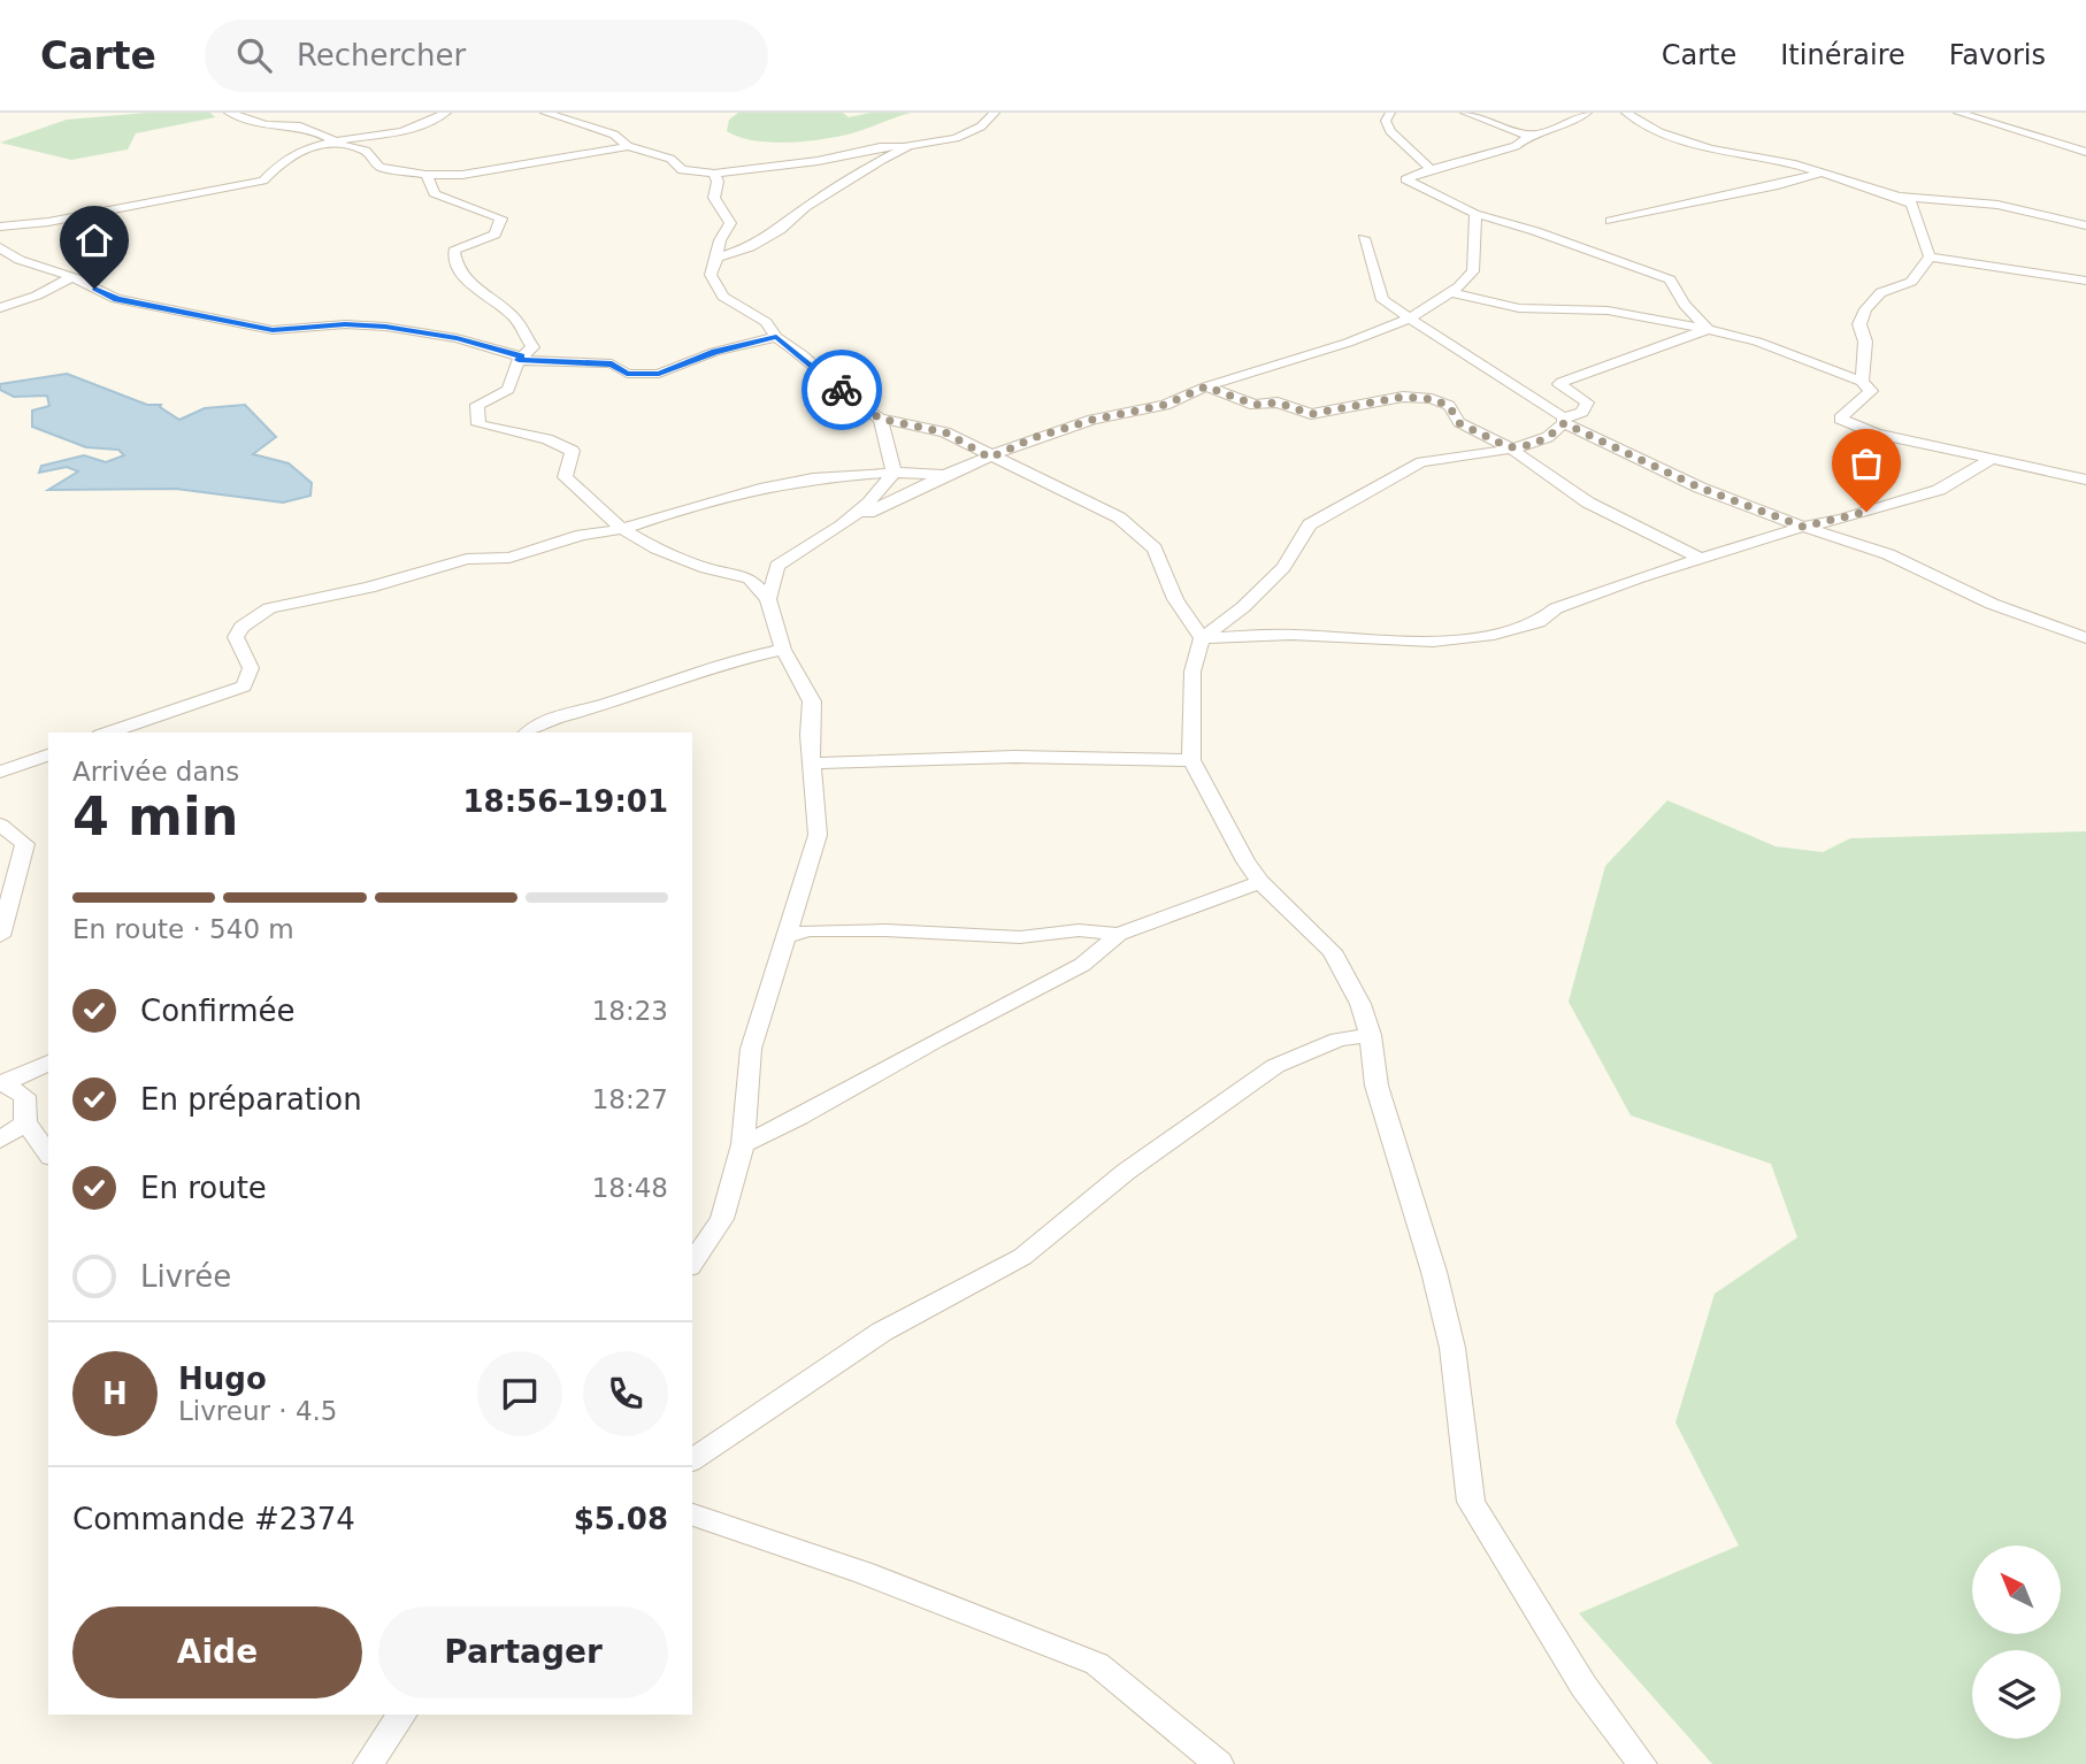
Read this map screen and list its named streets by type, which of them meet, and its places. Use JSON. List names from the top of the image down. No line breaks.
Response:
{"north":"top left","page":{"header":"Carte","search":"Rechercher","nav":["Carte","Itinéraire","Favoris"],"heading":["4 min","Arrivée dans","18:56–19:01"],"panel":["Hugo","Livreur · 4.5","Commande #2374","$5.08"],"bar":"En route · 540 m","list":[["Confirmée","18:23"],["En préparation","18:27"],["En route","18:48"],"Livrée"],"round":"H","buttons":["Aide","Partager"]}}
